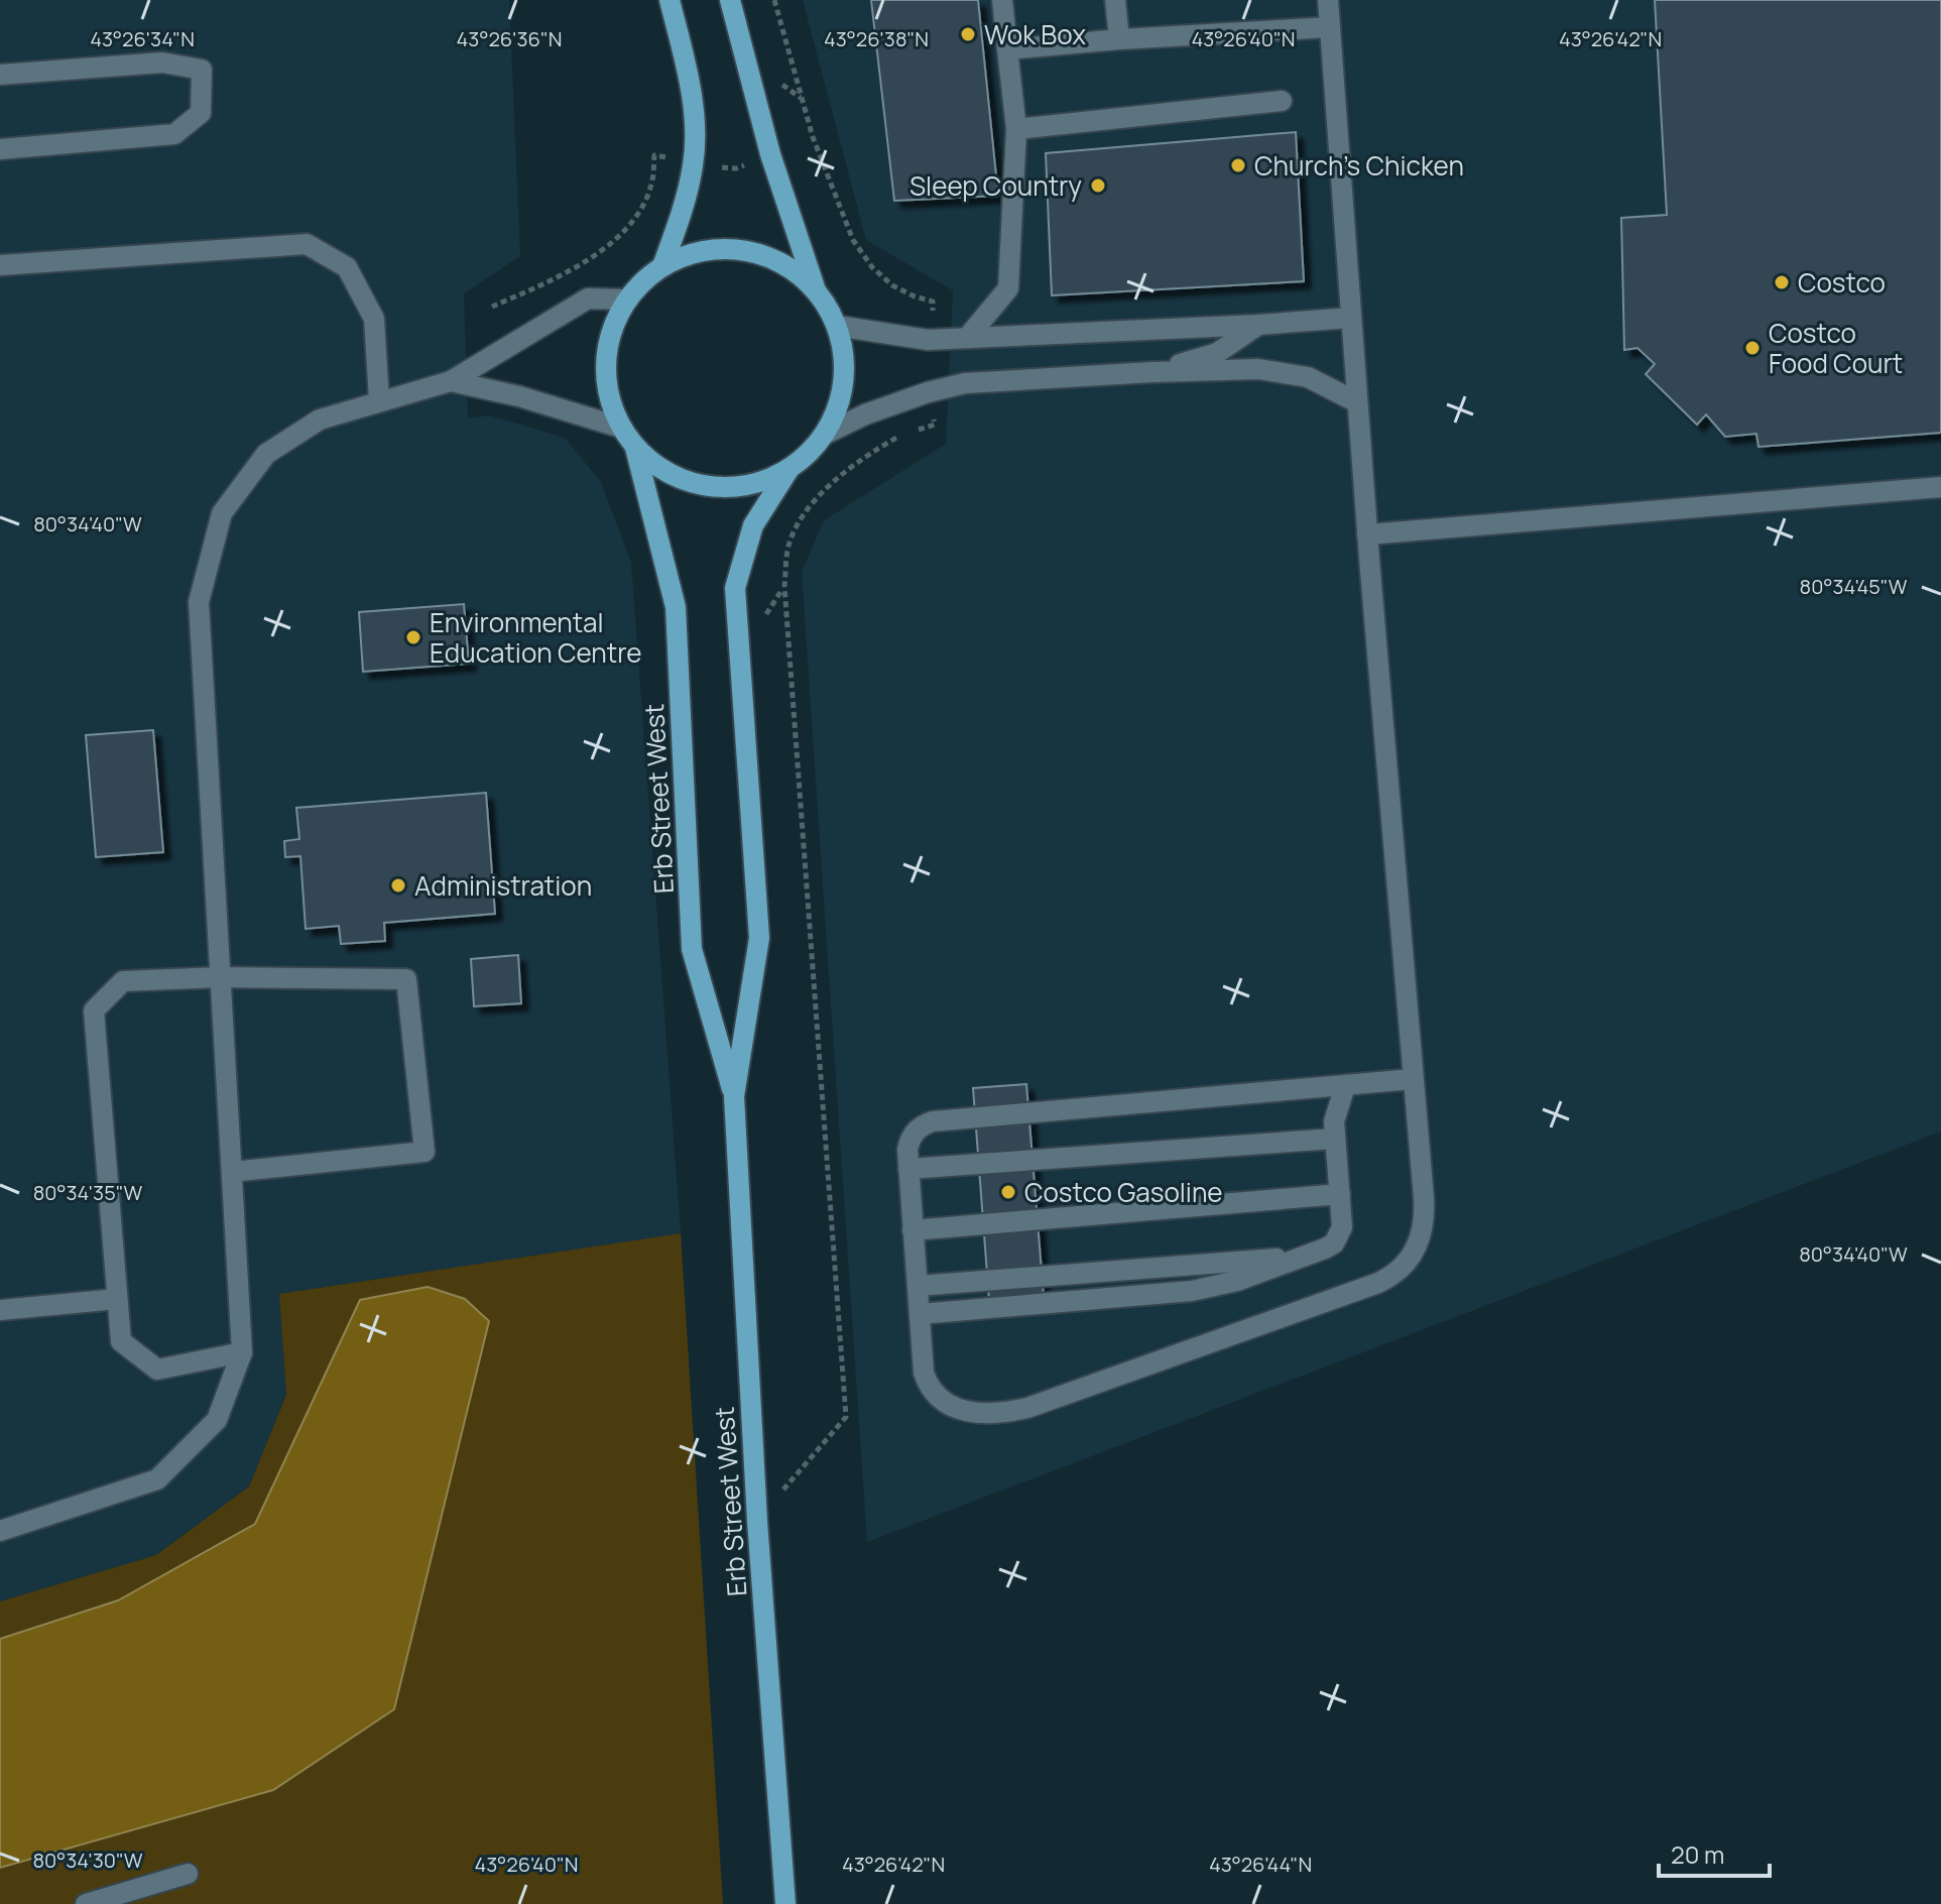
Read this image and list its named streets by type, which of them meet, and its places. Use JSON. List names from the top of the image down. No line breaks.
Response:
{"streets":{"main road":["Erb Street West"]},"places":["Wok Box","Church's Chicken","Sleep Country","Costco","Costco Food Court","Environmental Education Centre","Administration","Costco Gasoline"],"scale_bar":"20 m","coordinates":["43°26'34\"N","43°26'36\"N","43°26'38\"N","43°26'40\"N","43°26'42\"N","80°34'40\"W","80°34'45\"W","80°34'35\"W","80°34'30\"W","43°26'44\"N"]}
